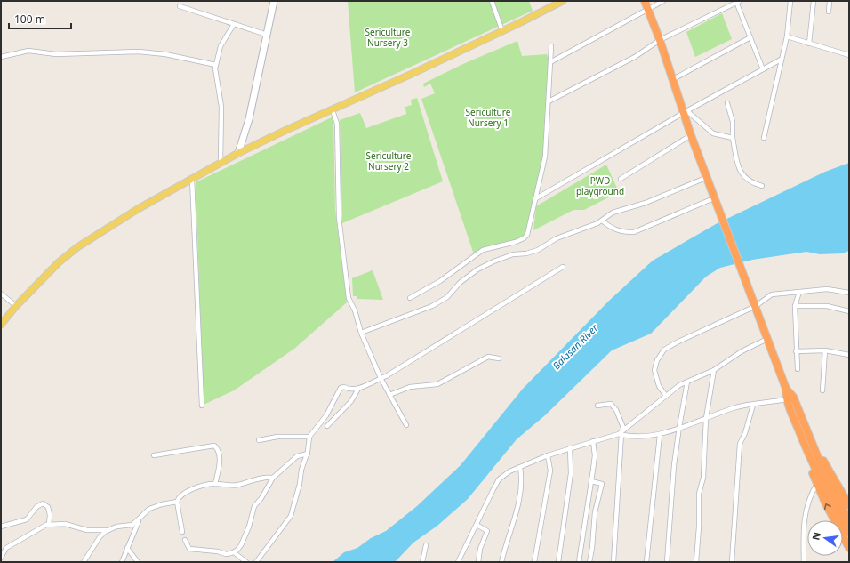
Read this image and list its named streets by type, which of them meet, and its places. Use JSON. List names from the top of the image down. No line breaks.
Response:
{"water":["Balasan River"],"parks":["Sericulture Nursery 3","Sericulture Nursery 1","Sericulture Nursery 2","PWD playground"],"scale_bar":"100 m","north":"left"}
